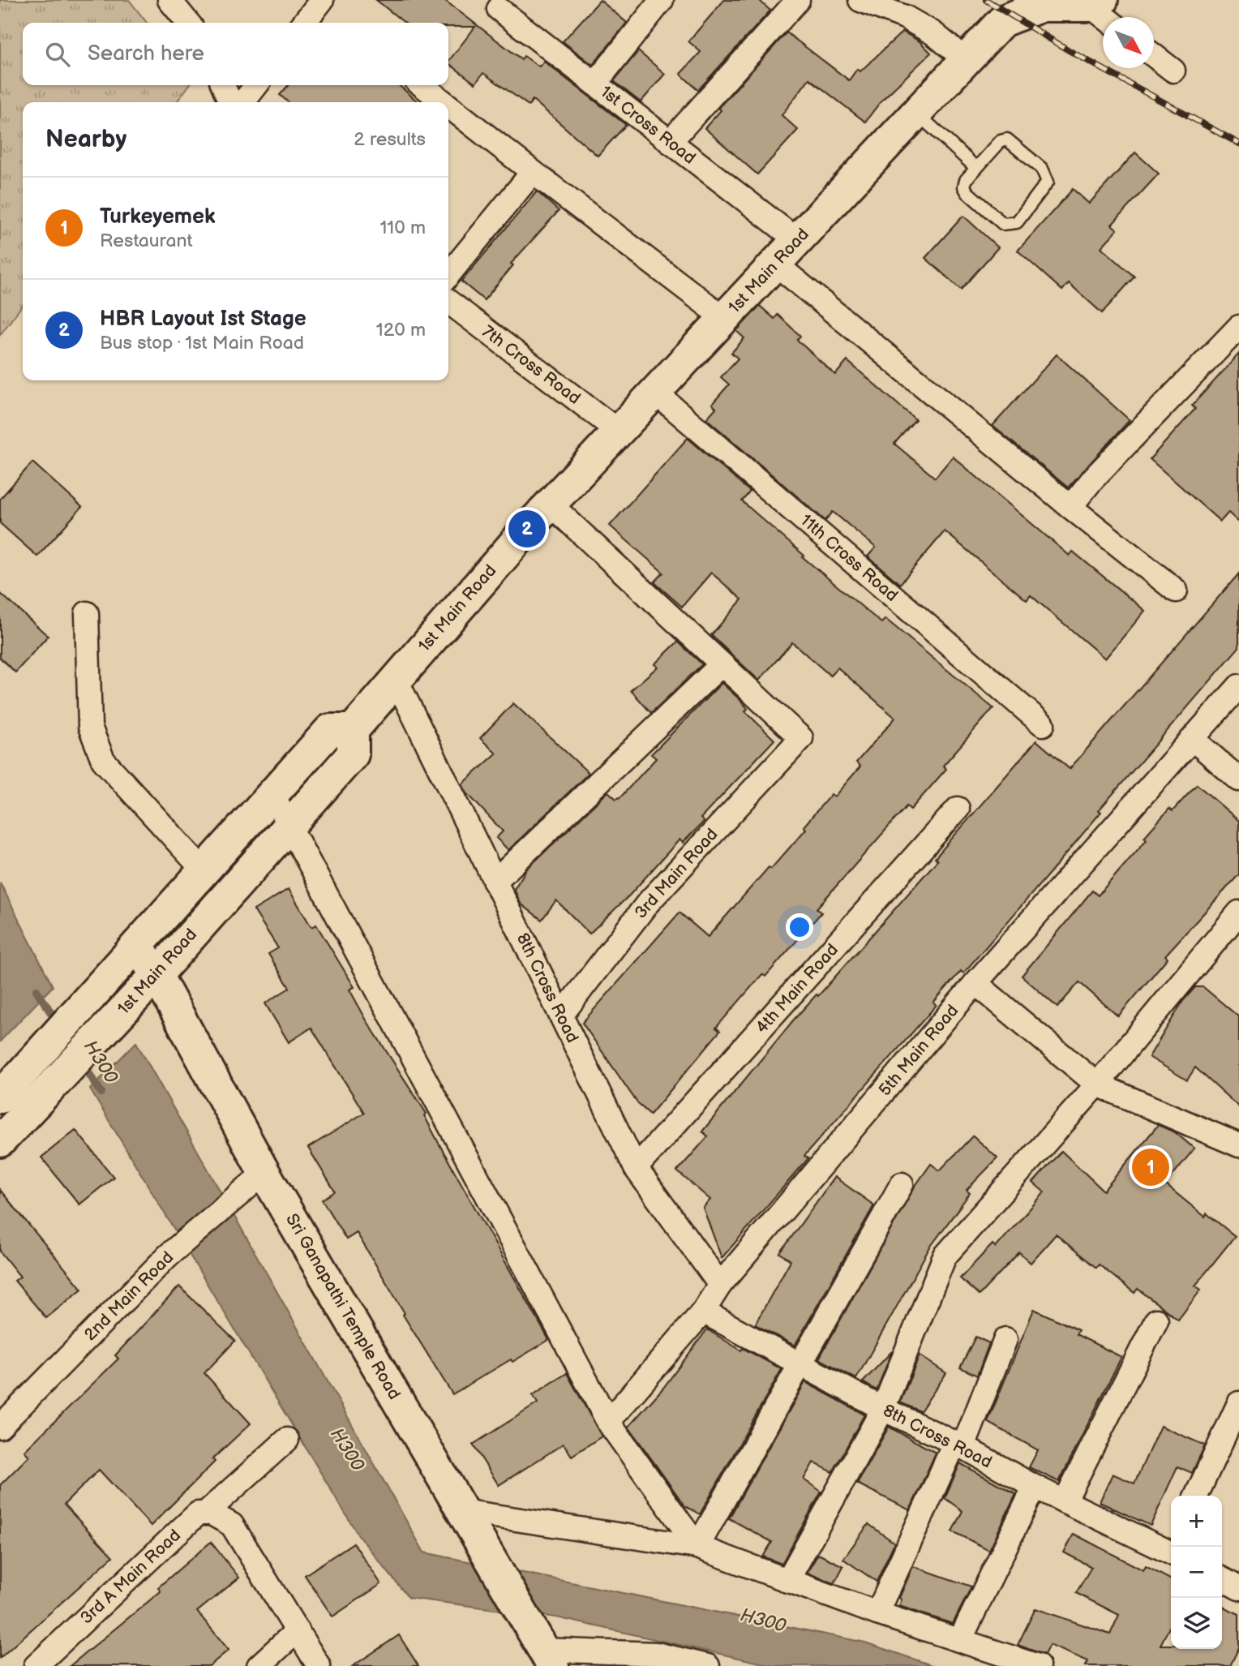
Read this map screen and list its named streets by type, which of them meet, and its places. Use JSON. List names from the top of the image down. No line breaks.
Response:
{"streets":{"street":["1st Cross Road","1st Main Road","7th Cross Road","11th Cross Road","3rd Main Road","8th Cross Road","4th Main Road","5th Main Road","2nd Main Road","Sri Ganapathi Temple Road","3rd A Main Road"]},"crossings":[["1st Cross Road","1st Main Road"],["1st Main Road","7th Cross Road"],["1st Main Road","11th Cross Road"],["1st Main Road","8th Cross Road"],["1st Main Road","Sri Ganapathi Temple Road"],["3rd Main Road","8th Cross Road"],["8th Cross Road","4th Main Road"],["8th Cross Road","5th Main Road"],["2nd Main Road","Sri Ganapathi Temple Road"]],"water":["H300"],"north":"bottom right","page":{"search":"Search here","heading":["Nearby","2 results"],"list":[{"mark":"1","name":"Turkeyemek","note":"Restaurant","value":"110 m"},{"mark":"2","name":"HBR Layout Ist Stage","note":"Bus stop · 1st Main Road","value":"120 m"}],"pins":["2","1"],"map_buttons":["+","−"]}}
